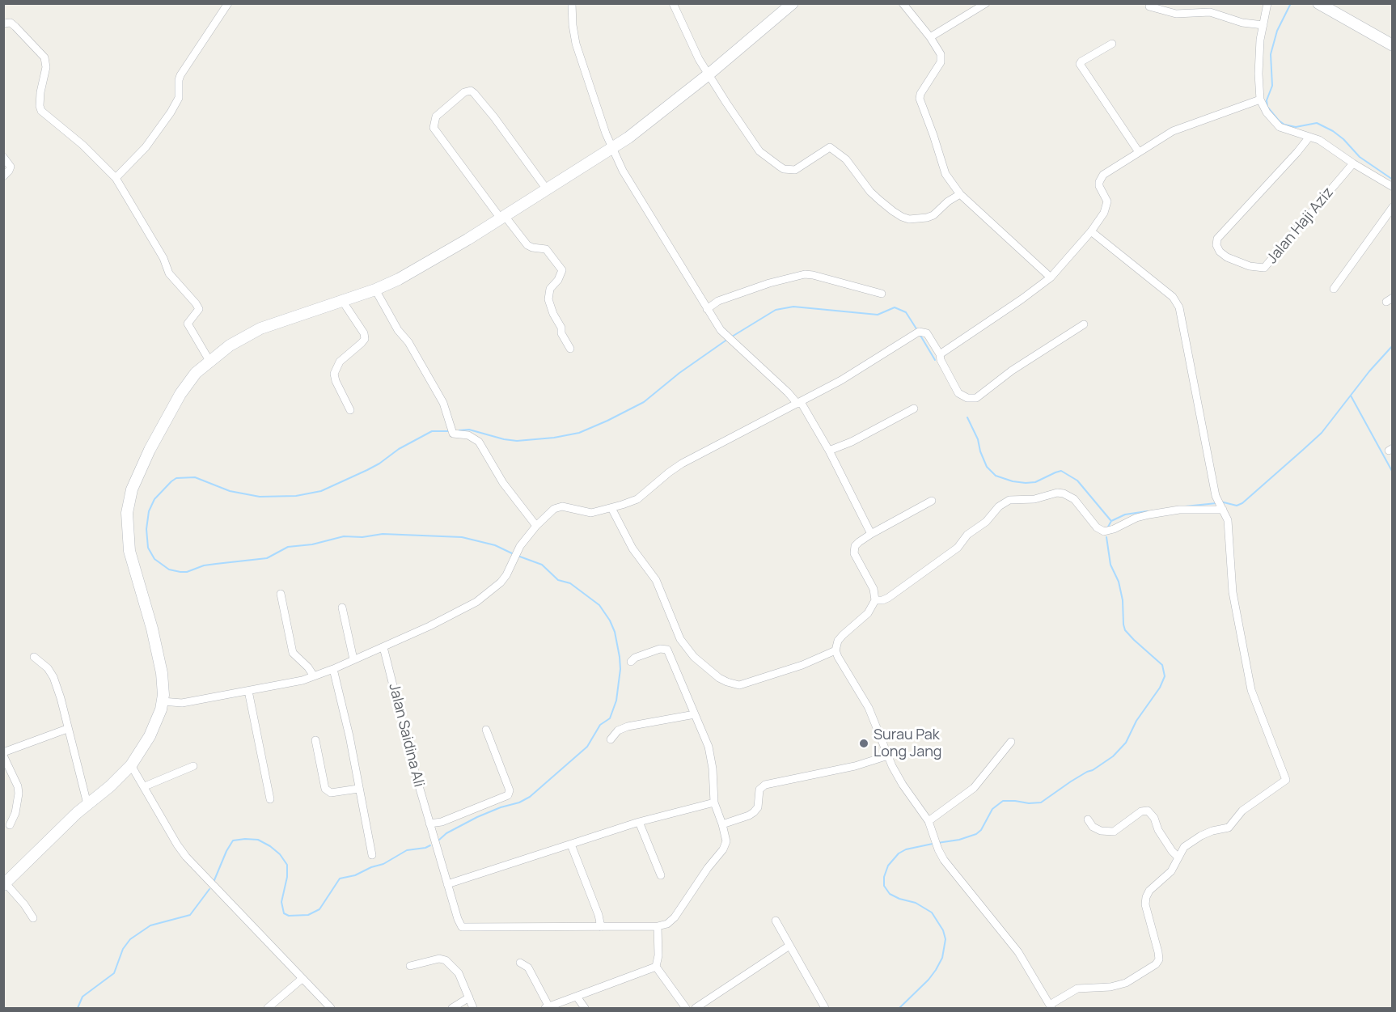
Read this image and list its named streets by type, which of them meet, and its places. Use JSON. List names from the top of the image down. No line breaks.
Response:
{"streets":{"street":["Jalan Haji Aziz","Jalan Saidina Ali"]},"places":["Surau Pak Long Jang"]}
